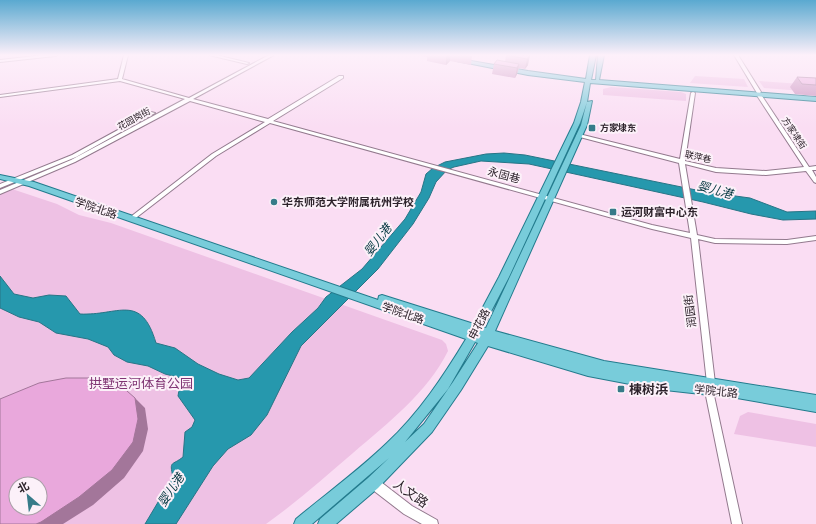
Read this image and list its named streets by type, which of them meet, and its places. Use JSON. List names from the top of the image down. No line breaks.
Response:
{"streets":{"main road":["学院北路","申花路"],"street":["花园岗街","方家埭街","联萍巷","永固巷","润园街","人文路"]},"crossings":[["花园岗街","永固巷"],["花园岗街","学院北路"],["方家埭街","联萍巷"],["联萍巷","润园街"],["联萍巷","申花路"],["永固巷","润园街"],["永固巷","申花路"],["学院北路","润园街"],["学院北路","申花路"],["申花路","人文路"]],"water":["婴儿港"],"parks":["拱墅运河体育公园"],"places":{"transit":["方家埭东","运河财富中心东","楝树浜"],"other":["华东师范大学附属杭州学校"]},"north":"top left"}
